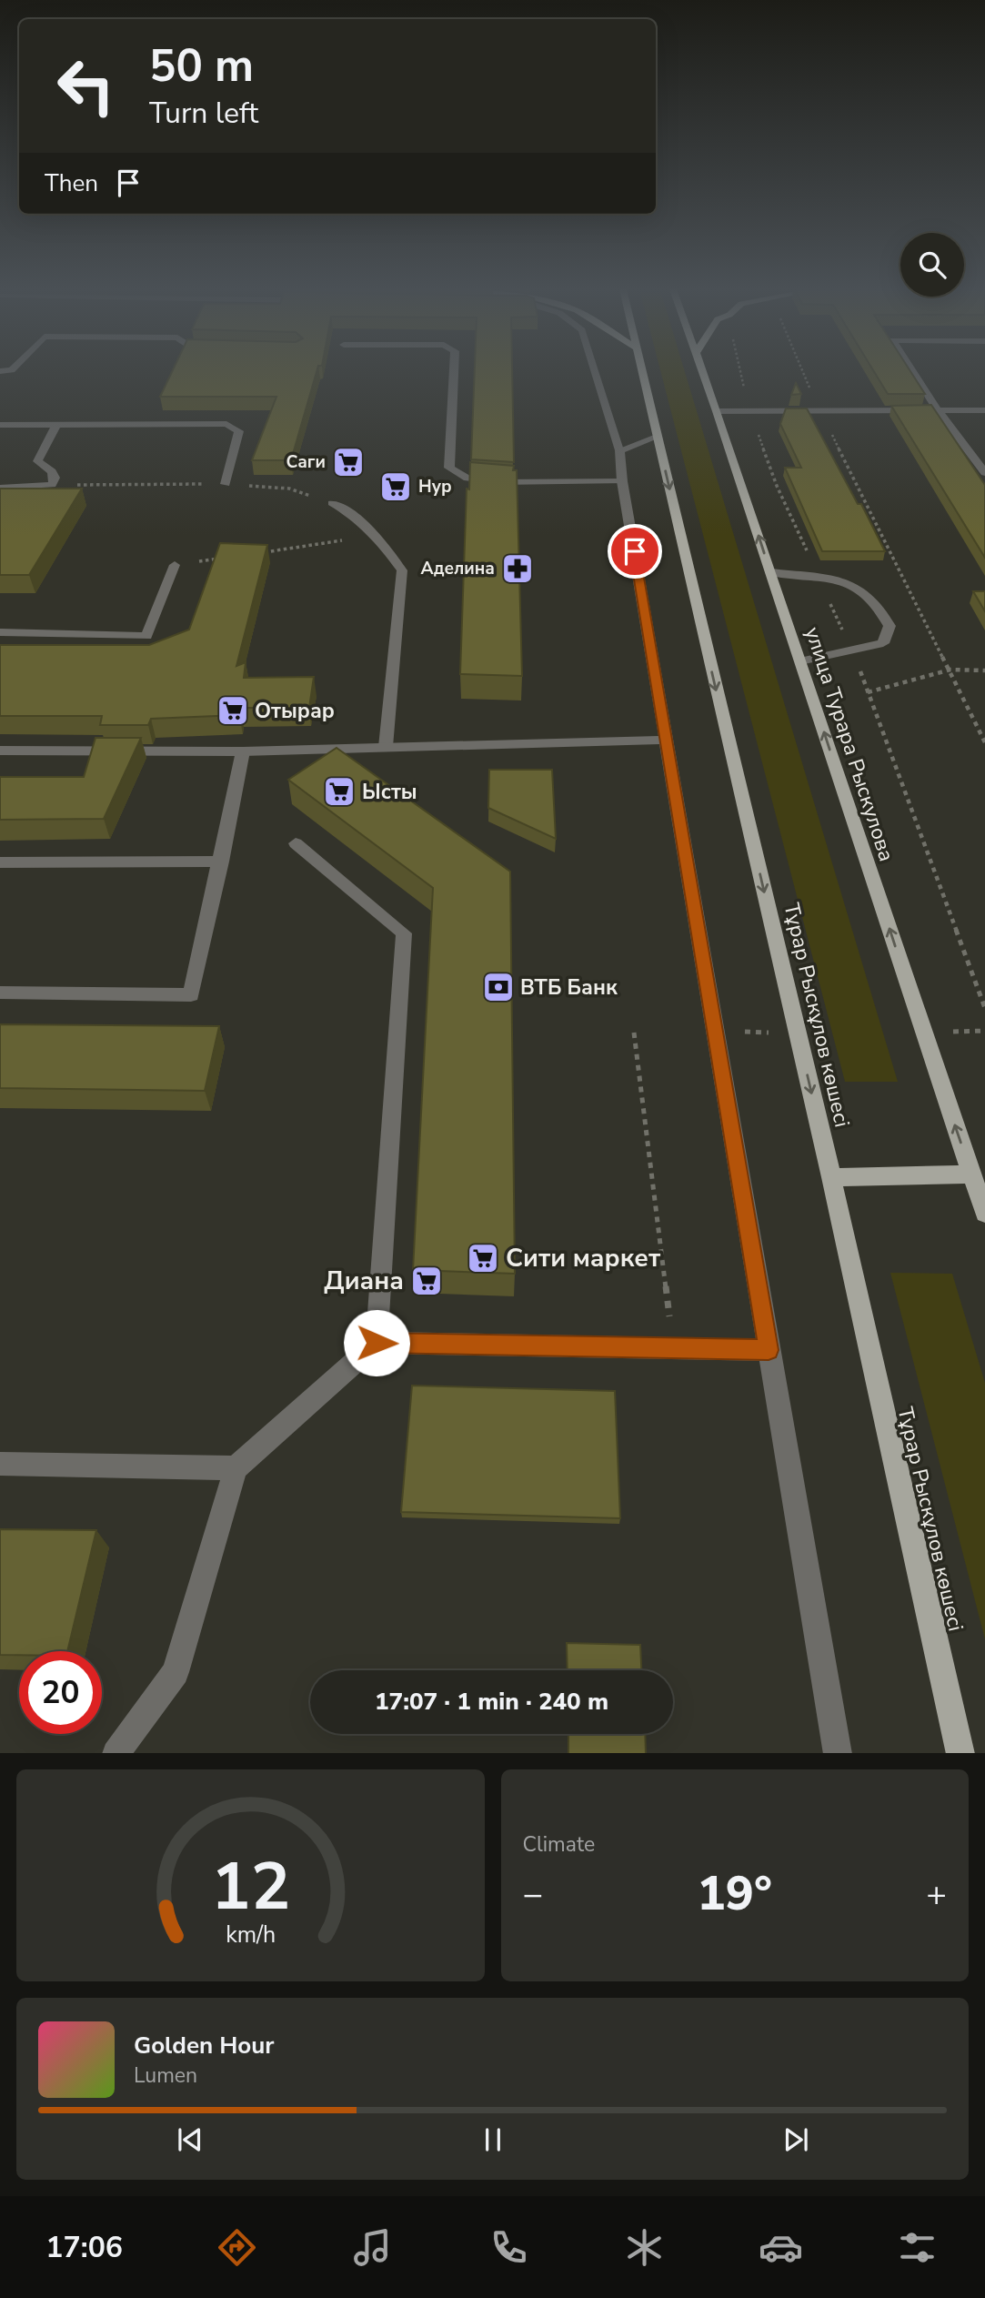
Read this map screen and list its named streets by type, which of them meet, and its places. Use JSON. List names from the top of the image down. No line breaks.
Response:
{"streets":{"main road":["улица Турара Рыскулова","Тұрар Рыскұлов көшесі"]},"one_way":["улица Турара Рыскулова","Тұрар Рыскұлов көшесі"],"places":{"supermarket":["Саги","Нур","Отырар","Ысты","Сити маркет","Диана"],"pharmacy":["Аделина"],"bank":["ВТБ Банк"]},"page":{"turn":["50 m","Turn left"],"then":"Then","limit":"20","trip":"17:07 · 1 min · 240 m","tile":"Climate","heat":["−","19°","+"],"song":["Golden Hour","Lumen"],"tabs":"17:06","gauge":["12","km/h"]}}
